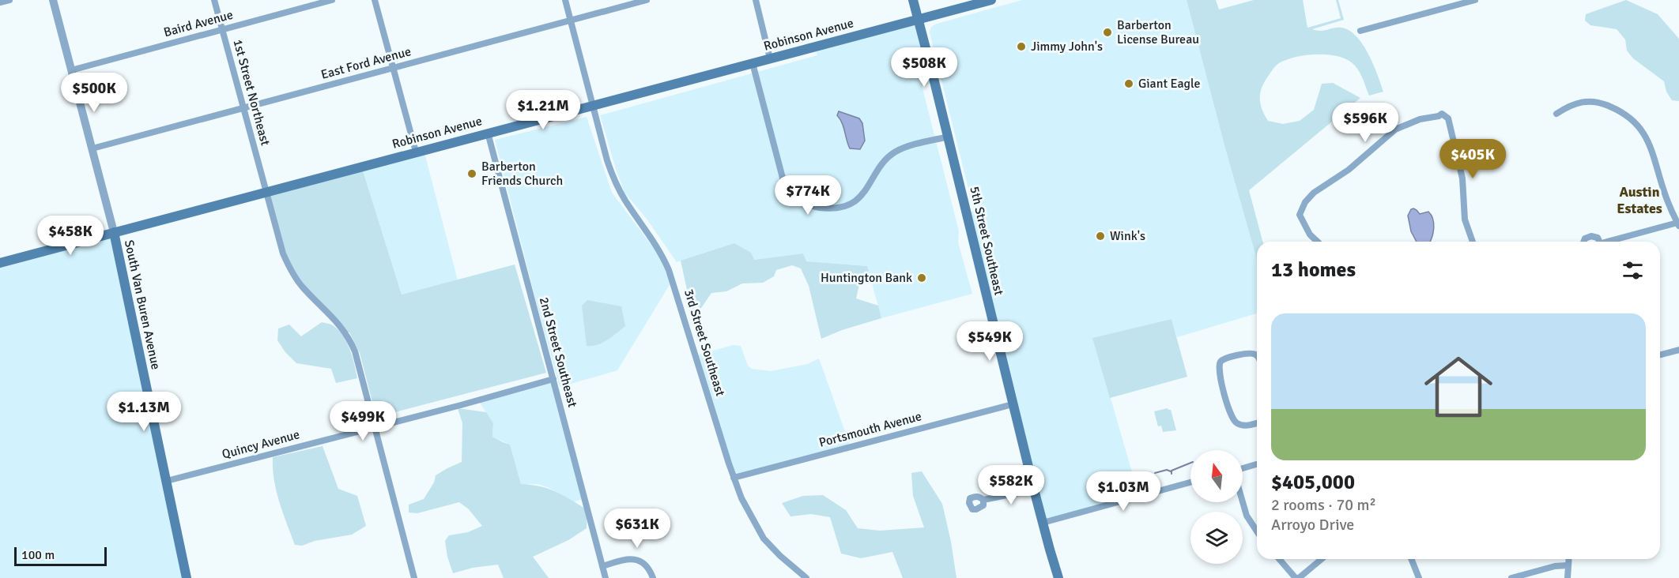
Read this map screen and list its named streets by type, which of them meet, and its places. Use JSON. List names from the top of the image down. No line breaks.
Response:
{"streets":{"main road":["Robinson Avenue","5th Street Southeast","South Van Buren Avenue"],"street":["Baird Avenue","East Ford Avenue","1st Street Northeast","3rd Street Southeast","2nd Street Southeast","Portsmouth Avenue","Quincy Avenue"]},"crossings":[["Baird Avenue","1st Street Northeast"],["Robinson Avenue","1st Street Northeast"],["Robinson Avenue","5th Street Southeast"],["Robinson Avenue","South Van Buren Avenue"],["Robinson Avenue","3rd Street Southeast"],["Robinson Avenue","2nd Street Southeast"],["East Ford Avenue","1st Street Northeast"],["East Ford Avenue","3rd Street Southeast"],["1st Street Northeast","Quincy Avenue"],["5th Street Southeast","Portsmouth Avenue"],["South Van Buren Avenue","Quincy Avenue"],["3rd Street Southeast","Portsmouth Avenue"],["2nd Street Southeast","Quincy Avenue"]],"districts":["Austin Estates"],"places":["Barberton License Bureau","Jimmy John's","Giant Eagle","Barberton Friends Church","Wink's","Huntington Bank"],"scale_bar":"100 m","north":"top","page":{"price":["$508K","$500K","$1.21M","$596K","$405K","$774K","$458K","$549K","$1.13M","$499K","$582K","$1.03M","$631K"],"heading":"13 homes","list":[{"name":"$405,000","note":"2 rooms · 70 m² · Arroyo Drive"}],"scale":"100 m"}}
